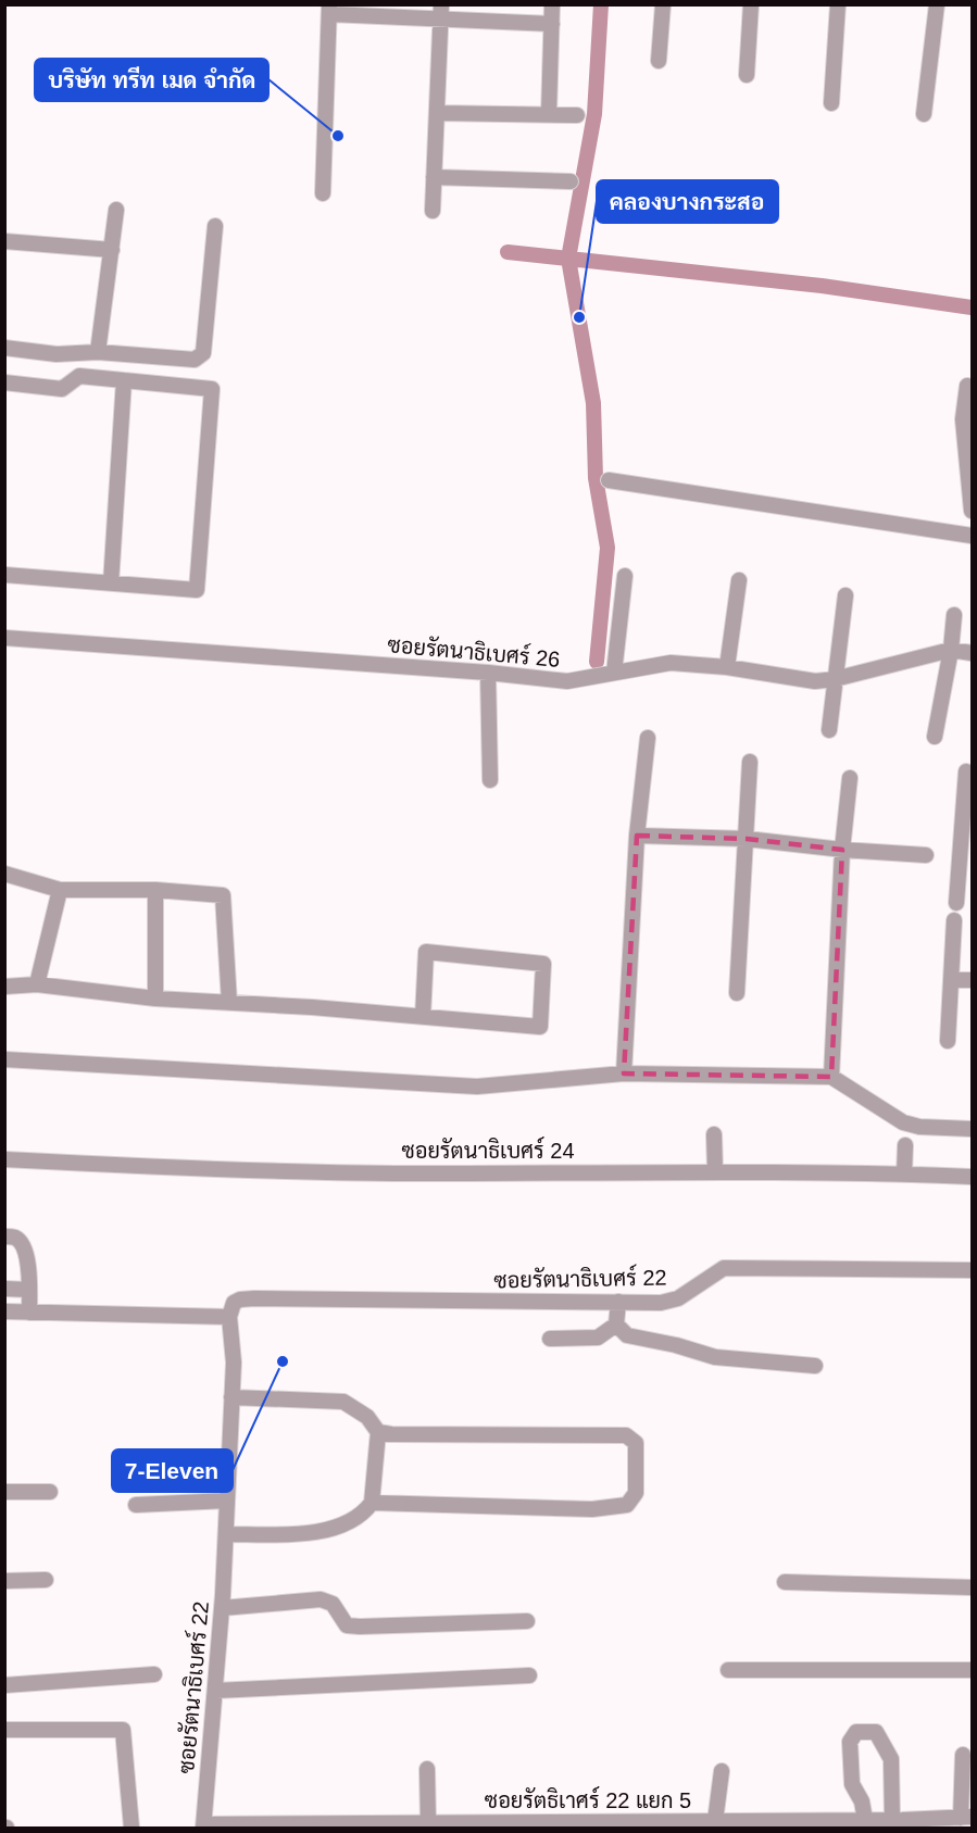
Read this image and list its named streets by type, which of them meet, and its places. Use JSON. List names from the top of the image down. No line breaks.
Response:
{"streets":{"street":["ซอยรัตนาธิเบศร์ 26","ซอยรัตนาธิเบศร์ 24","ซอยรัตนาธิเบศร์ 22","ซอยรัตธิเาศร์ 22 แยก 5"]},"crossings":[["ซอยรัตนาธิเบศร์ 22","ซอยรัตธิเาศร์ 22 แยก 5"]],"places":["บริษัท ทรีท เมด จำกัด","คลองบางกระสอ","7-Eleven"]}
